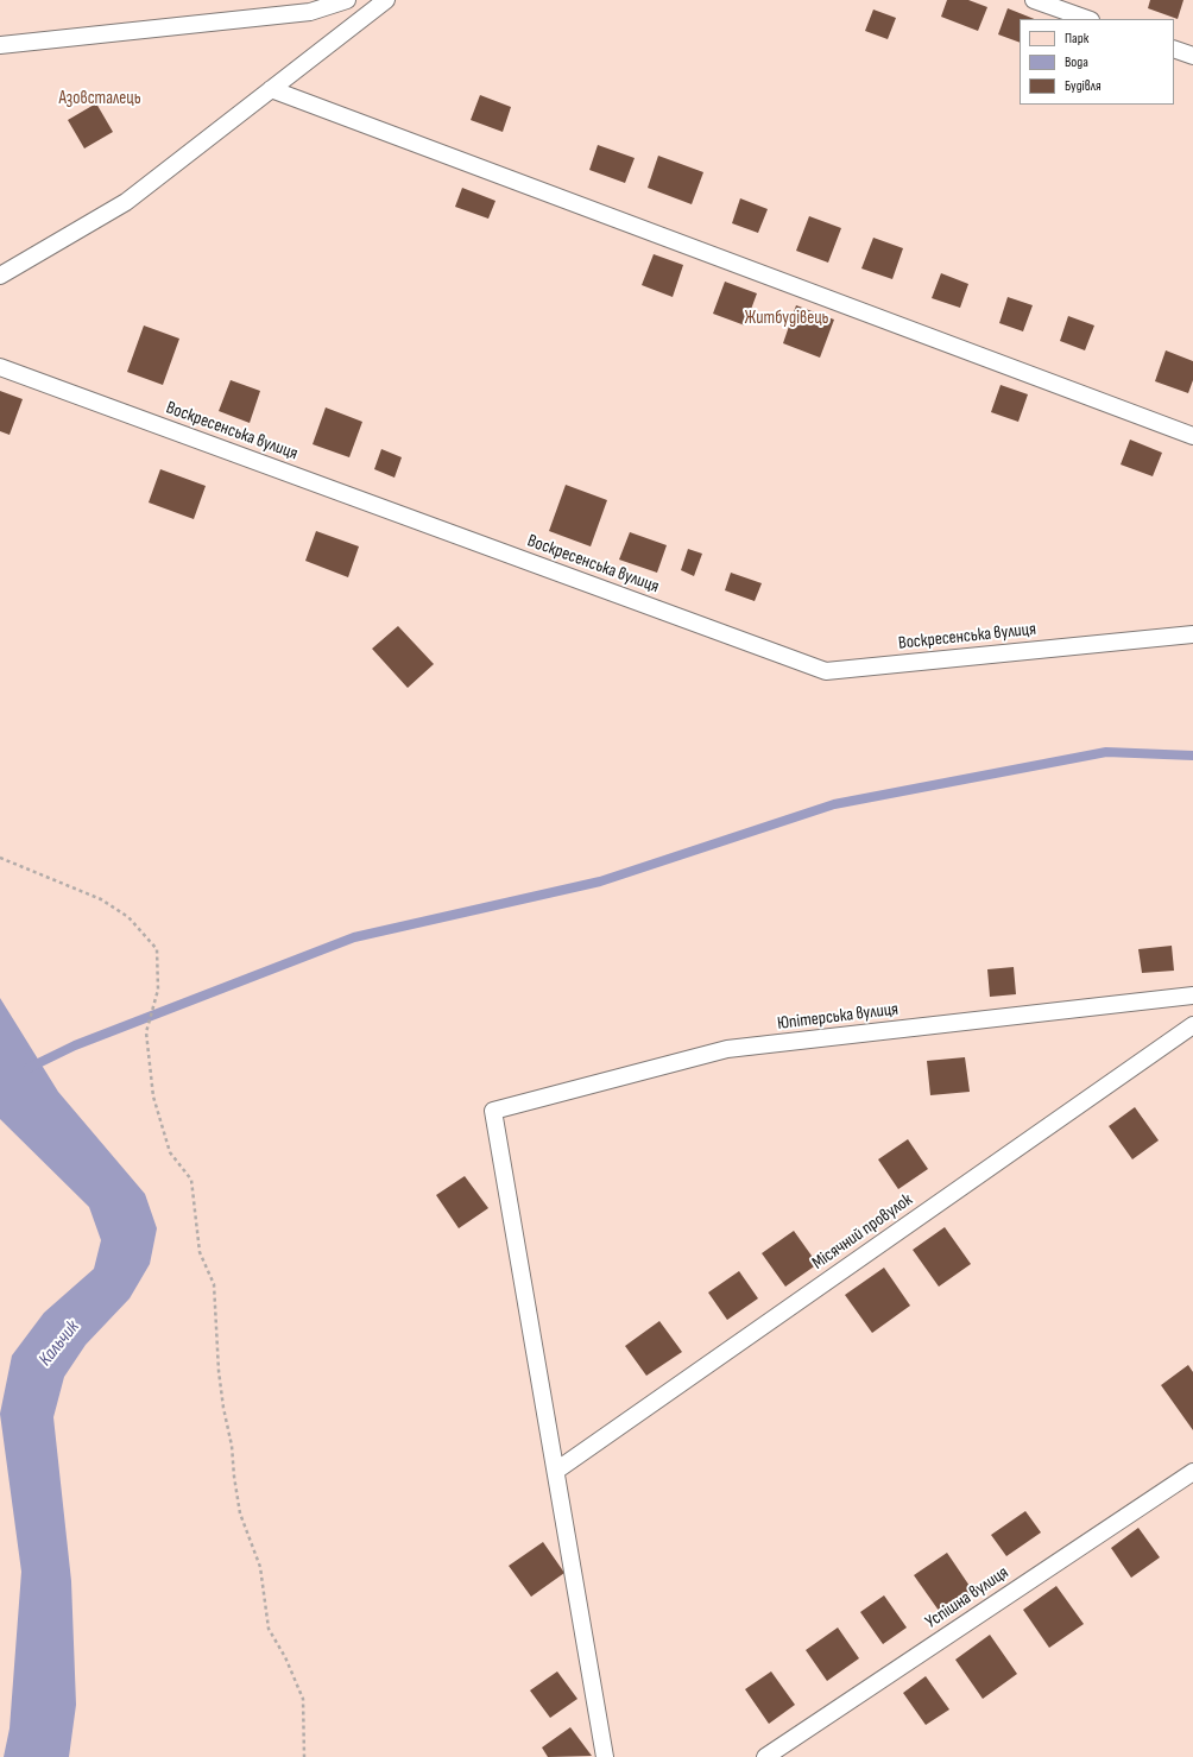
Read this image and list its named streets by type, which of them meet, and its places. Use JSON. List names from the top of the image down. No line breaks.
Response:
{"streets":{"lane":["Воскресенська вулиця","Юпітерська вулиця","Місячний провулок","Успішна вулиця"]},"crossings":[["Юпітерська вулиця","Місячний провулок"]],"water":["Кальчик"],"parks":["Азовсталець","Житбудівець"],"legend":["Парк","Вода","Будівля"]}
